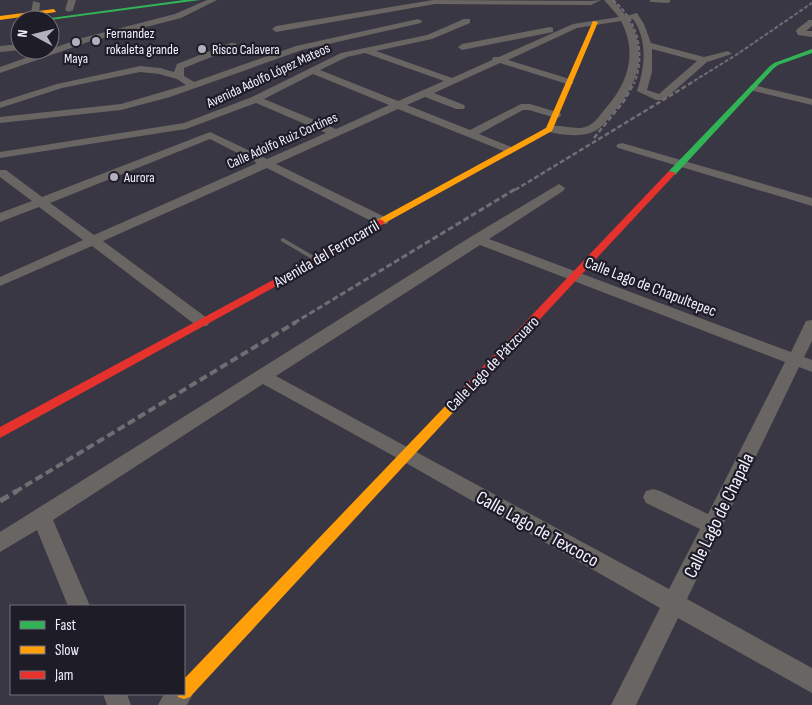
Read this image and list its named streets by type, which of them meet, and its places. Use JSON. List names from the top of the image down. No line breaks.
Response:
{"streets":{"street":["Avenida Adolfo López Mateos","Calle Adolfo Ruiz Cortínes","Avenida del Ferrocarril","Calle Lago de Chapultepec","Calle Lago de Pátzcuaro","Calle Lago de Chapala","Calle Lago de Texcoco"]},"crossings":[["Calle Lago de Chapultepec","Calle Lago de Pátzcuaro"],["Calle Lago de Chapultepec","Calle Lago de Chapala"],["Calle Lago de Pátzcuaro","Calle Lago de Texcoco"],["Calle Lago de Chapala","Calle Lago de Texcoco"]],"places":["Fernandez rokaleta grande","Maya","Risco Calavera","Aurora"],"legend":["Fast","Slow","Jam"],"north":"left"}
